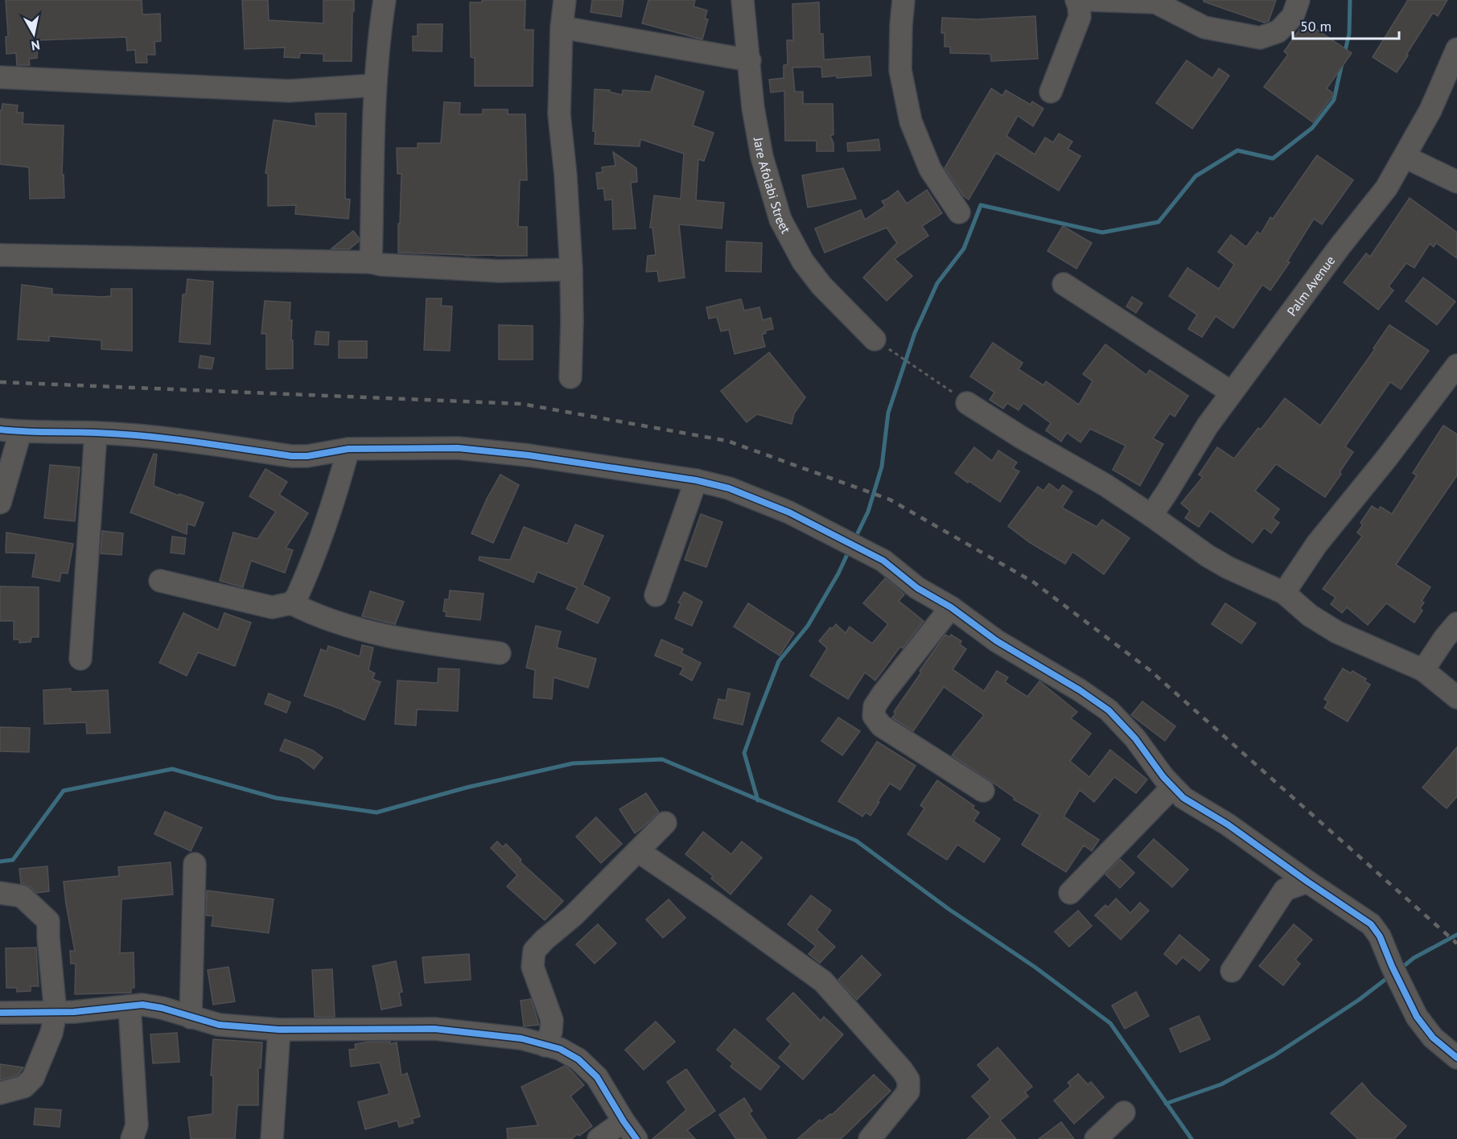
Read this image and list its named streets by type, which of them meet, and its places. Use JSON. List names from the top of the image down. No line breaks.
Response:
{"streets":{"street":["Jare Afolabi Street","Palm Avenue"]},"scale_bar":"50 m","north":"bottom"}
